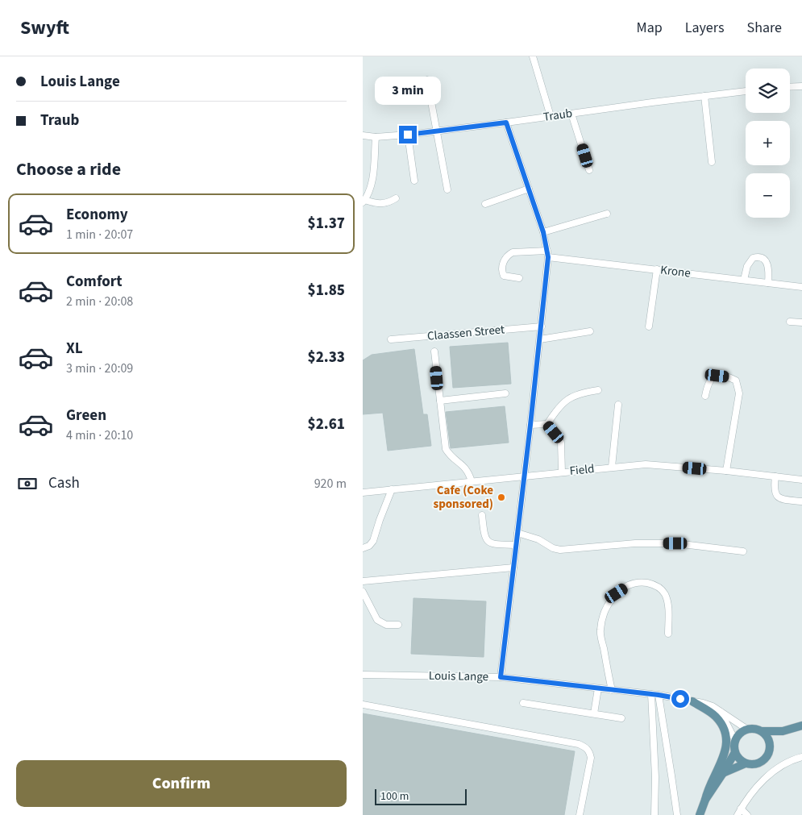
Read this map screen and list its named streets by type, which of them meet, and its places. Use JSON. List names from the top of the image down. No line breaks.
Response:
{"streets":{"street":["Traub","Krone","Claassen Street","Field","Louis Lange"]},"places":["Cafe (Coke sponsored)"],"scale_bar":"100 m","page":{"header":"Swyft","nav":["Map","Layers","Share"],"banner":["Louis Lange","Traub"],"map_buttons":["+","−"],"bubble":"3 min","heading":"Choose a ride","list":[{"name":"Economy","note":"1 min · 20:07","value":"$1.37"},{"name":"Comfort","note":"2 min · 20:08","value":"$1.85"},{"name":"XL","note":"3 min · 20:09","value":"$2.33"},{"name":"Green","note":"4 min · 20:10","value":"$2.61"}],"pay":["Cash","920 m"],"buttons":"Confirm","scale":"100 m"}}
